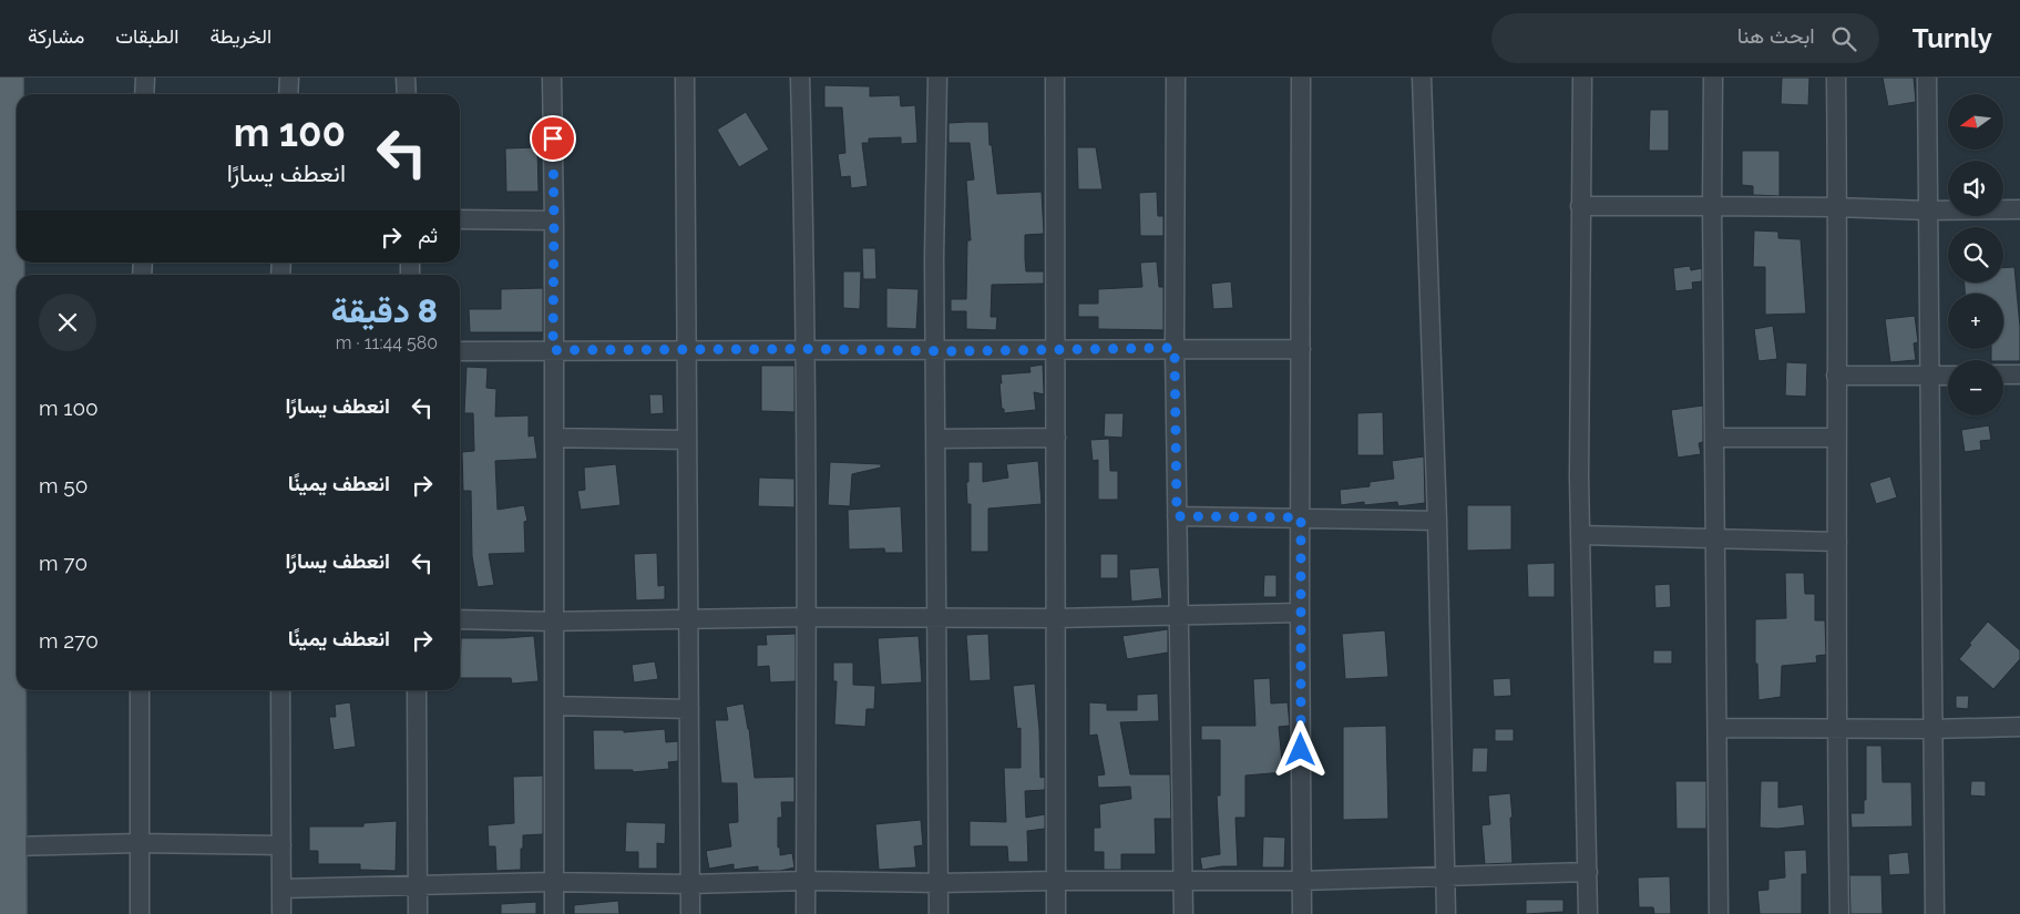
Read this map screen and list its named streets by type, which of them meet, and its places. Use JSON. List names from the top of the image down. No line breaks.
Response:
{"north":"left","page":{"header":"Turnly","search":"ابحث هنا","nav":["الخريطة","الطبقات","مشاركة"],"map_buttons":["+","−"],"turn":["100 m","انعطف يسارًا"],"then":"ثم","heading":["8 دقيقة","580 m · 11:44"],"list":[{"name":"انعطف يسارًا","value":"100 m"},{"name":"انعطف يمينًا","value":"50 m"},{"name":"انعطف يسارًا","value":"70 m"},{"name":"انعطف يمينًا","value":"270 m"}]}}
